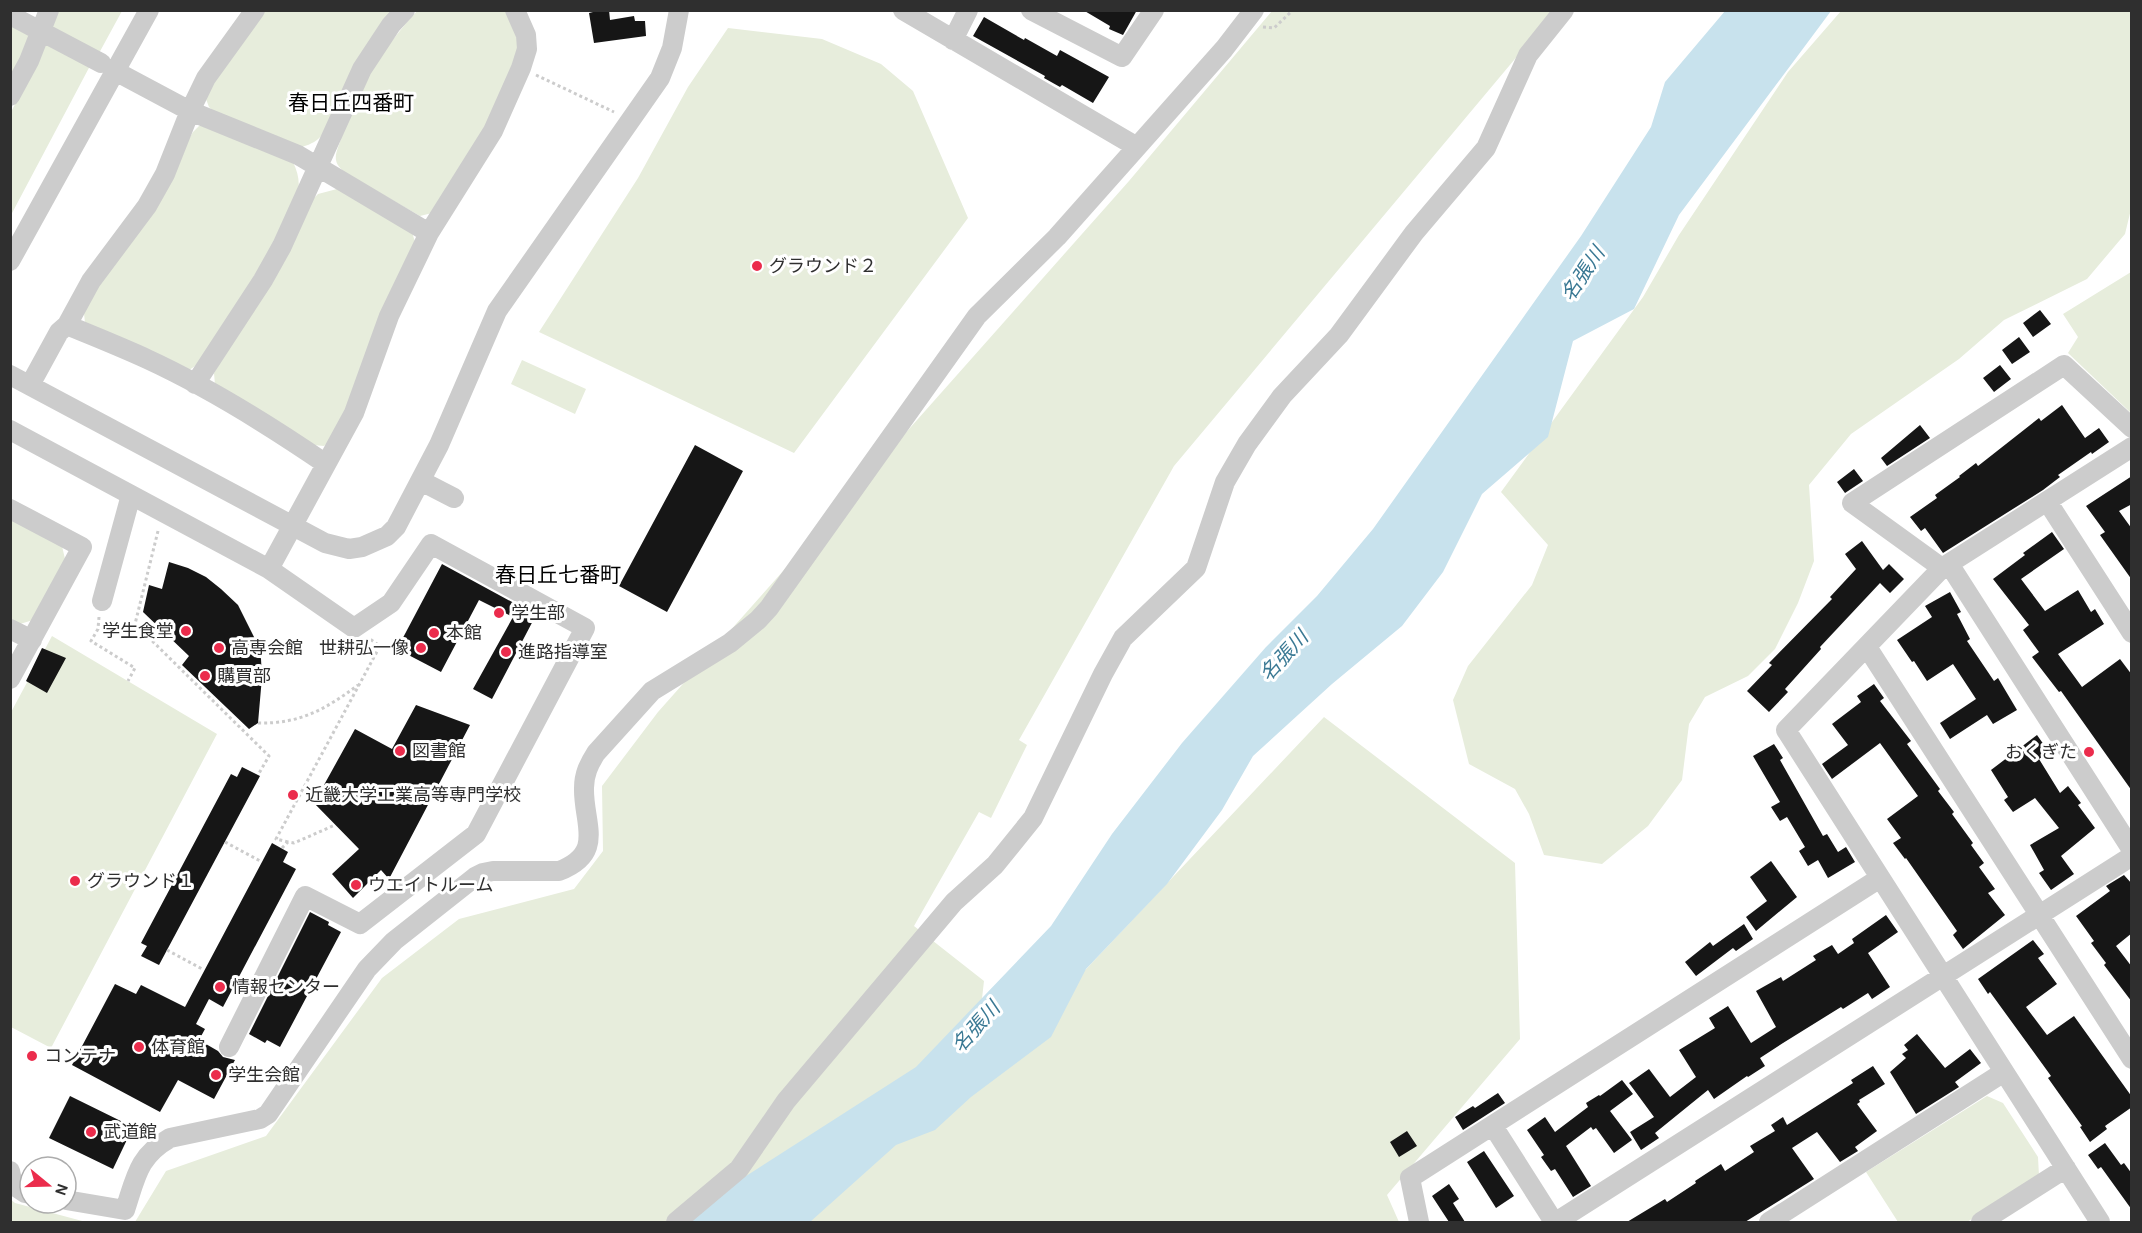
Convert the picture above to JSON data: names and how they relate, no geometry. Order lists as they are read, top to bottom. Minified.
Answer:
{"districts":["春日丘四番町","春日丘七番町"],"water":["名張川"],"places":["グラウンド２","学生部","学生食堂","本館","高専会館","世耕弘一像","進路指導室","購買部","図書館","おくぎた","近畿大学工業高等専門学校","グラウンド１","ウエイトルーム","情報センター","体育館","コンテナ","学生会館","武道館"],"north":"right"}
